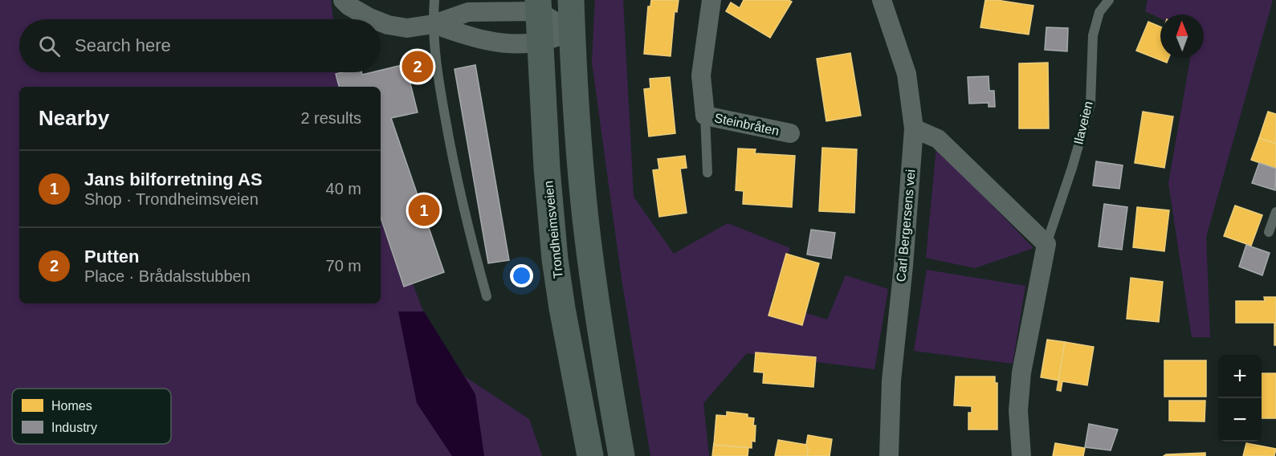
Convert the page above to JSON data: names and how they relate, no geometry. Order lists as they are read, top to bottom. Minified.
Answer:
{"streets":{"highway":["Trondheimsveien"],"street":["Ilaveien","Steinbråten","Carl Bergersens vei"]},"legend":["Homes","Industry"],"north":"top","page":{"search":"Search here","pins":["2","1"],"heading":["Nearby","2 results"],"list":[{"mark":"1","name":"Jans bilforretning AS","note":"Shop · Trondheimsveien","value":"40 m"},{"mark":"2","name":"Putten","note":"Place · Brådalsstubben","value":"70 m"}],"map_buttons":["+","−"]}}
